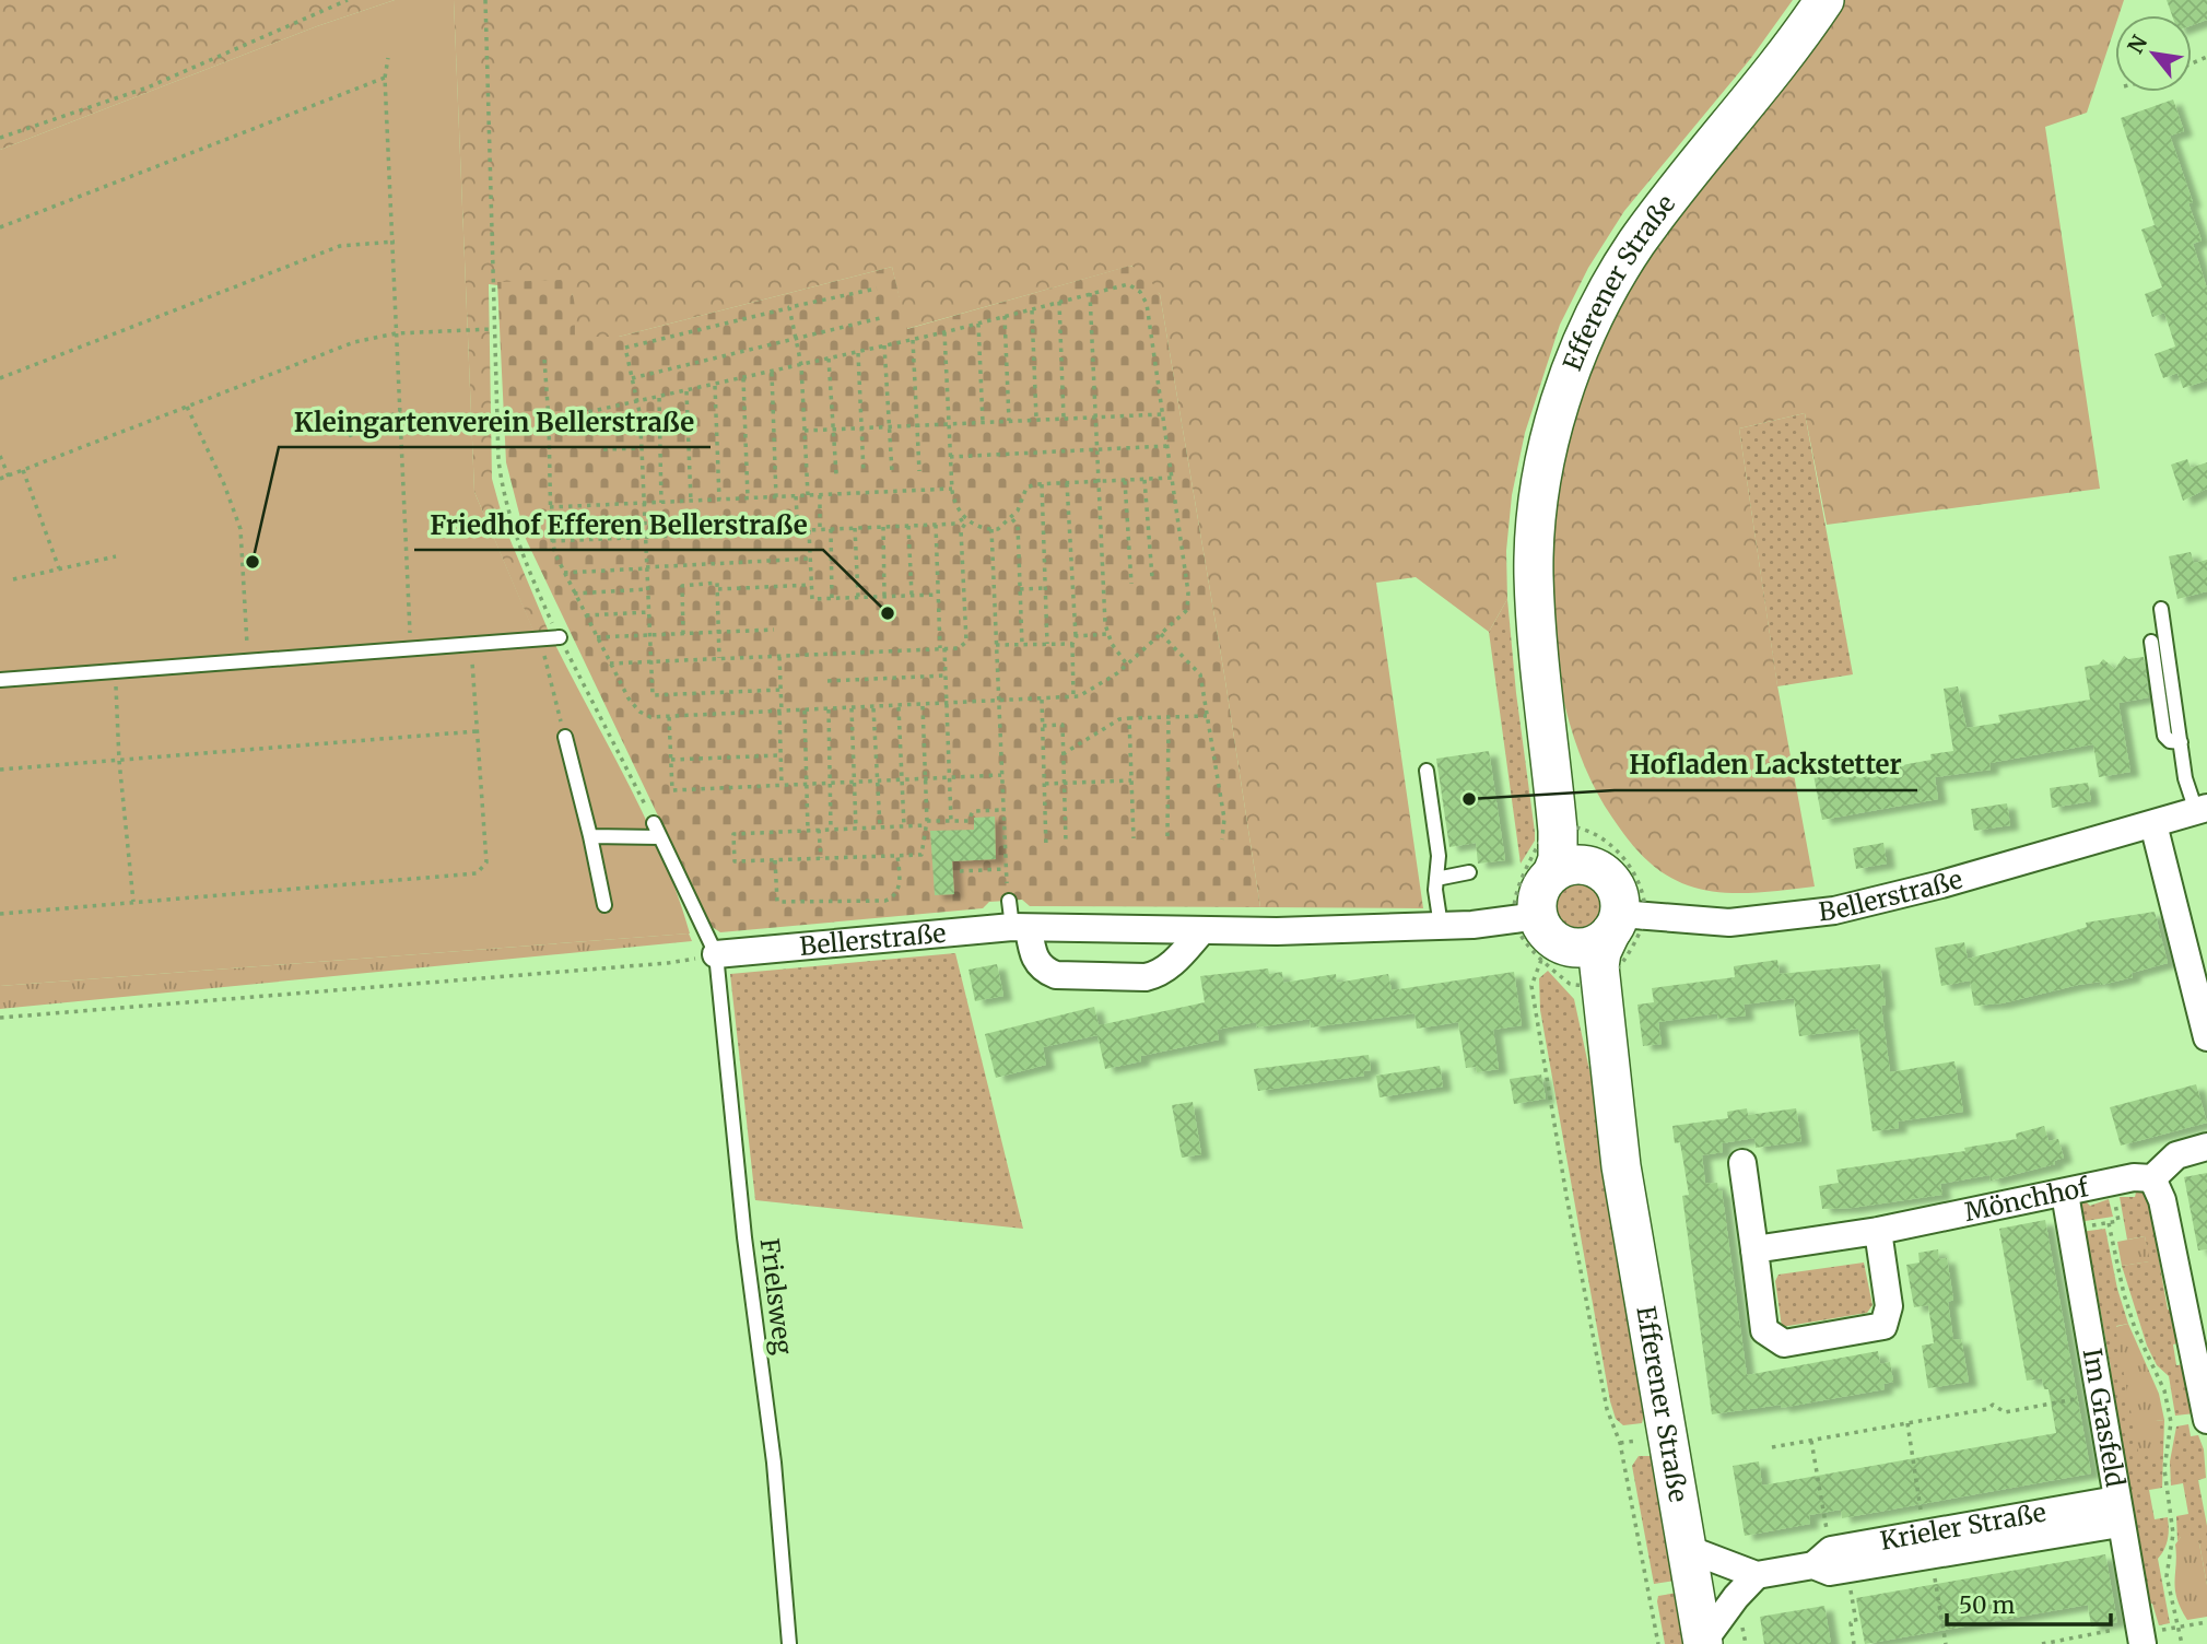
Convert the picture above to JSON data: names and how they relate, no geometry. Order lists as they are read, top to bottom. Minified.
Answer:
{"streets":{"street":["Efferener Straße","Bellerstraße","Mönchhof","Im Grasfeld","Krieler Straße"],"lane":["Frielsweg"]},"crossings":[["Efferener Straße","Bellerstraße"],["Bellerstraße","Frielsweg"],["Mönchhof","Im Grasfeld"],["Im Grasfeld","Krieler Straße"]],"places":["Kleingartenverein Bellerstraße","Friedhof Efferen Bellerstraße","Hofladen Lackstetter"],"scale_bar":"50 m","north":"top left"}
